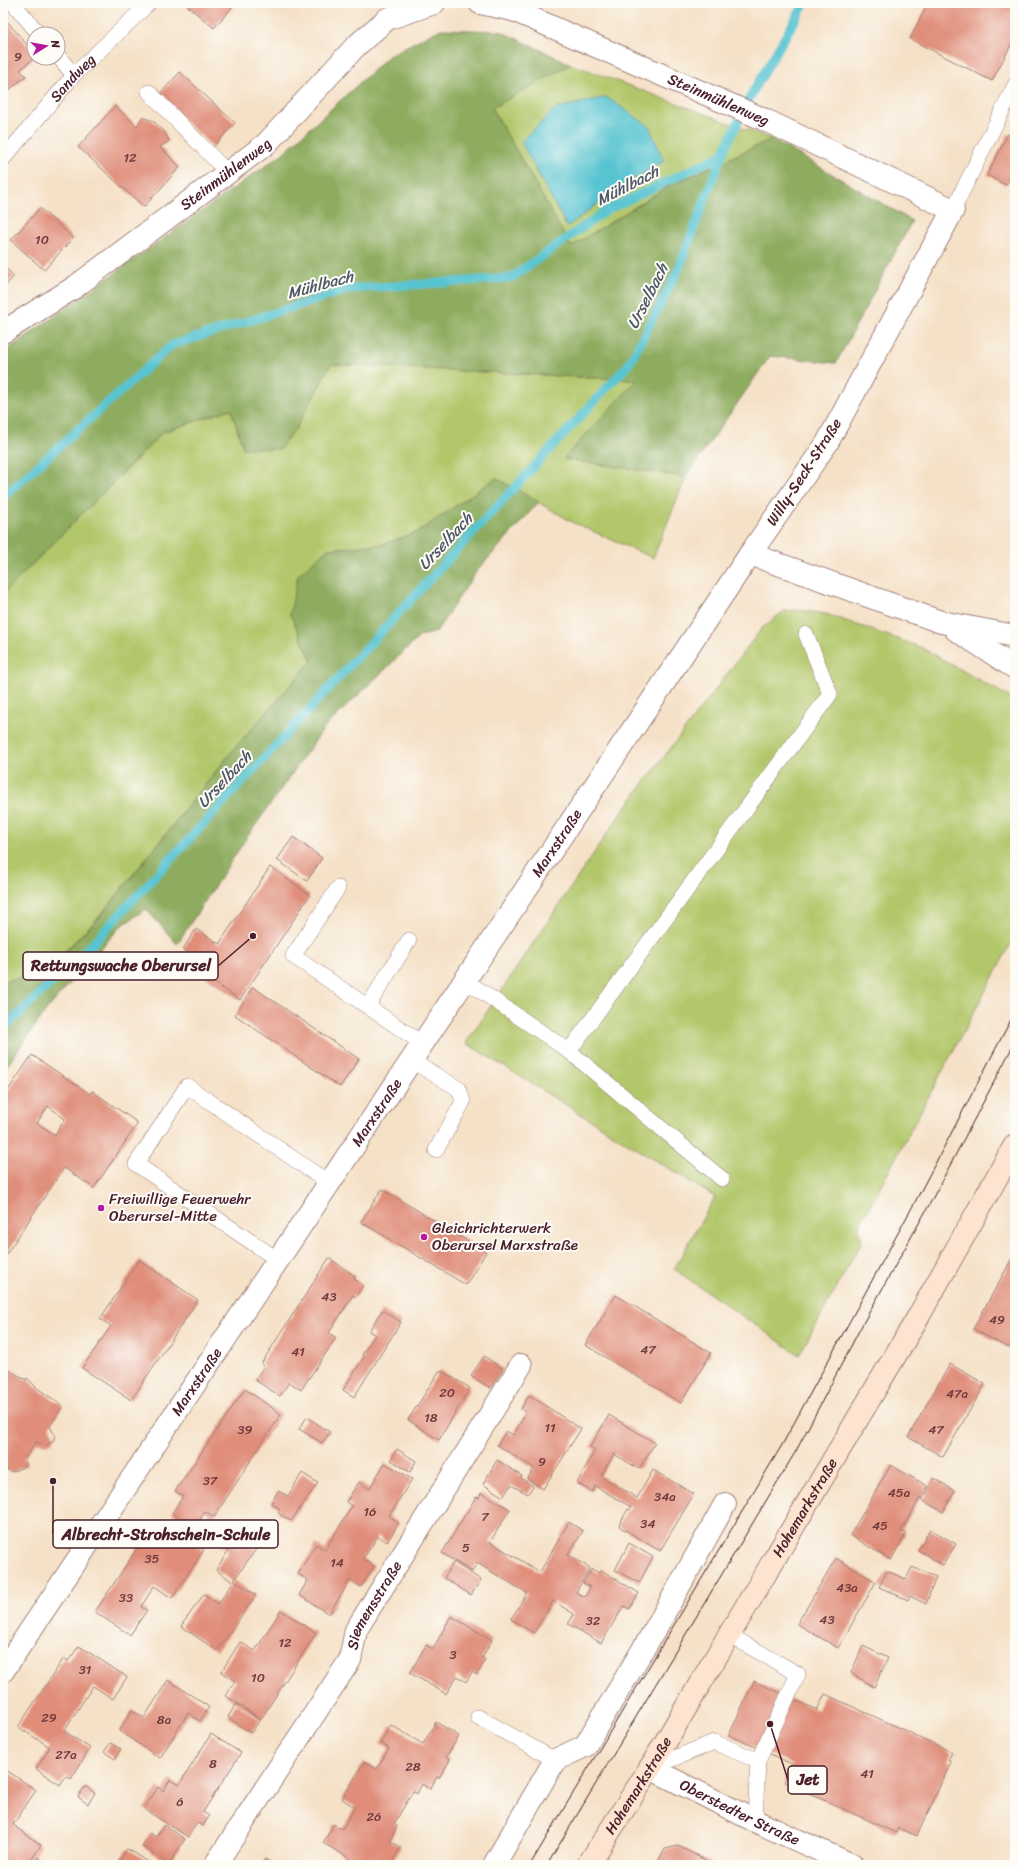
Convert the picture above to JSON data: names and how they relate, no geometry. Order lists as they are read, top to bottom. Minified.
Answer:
{"streets":{"street":["Steinmühlenweg","Willy-Seck-Straße","Marxstraße","Hohemarkstraße","Siemensstraße","Oberstedter Straße"],"lane":["Sandweg"]},"crossings":[["Steinmühlenweg","Willy-Seck-Straße"],["Willy-Seck-Straße","Marxstraße"],["Hohemarkstraße","Oberstedter Straße"]],"water":["Mühlbach","Urselbach"],"places":["Rettungswache Oberursel","Freiwillige Feuerwehr Oberursel-Mitte","Gleichrichterwerk Oberursel Marxstraße","Albrecht-Strohschein-Schule","Jet"],"house_numbers":["9","12","10","43","49","47","41","20","47a","18","11","39","47","9","37","45a","34a","16","7","34","45","5","35","14","43a","33","43","32","12","3","31","10","29","8a","27a","8","28","41","6","26"],"north":"right"}
